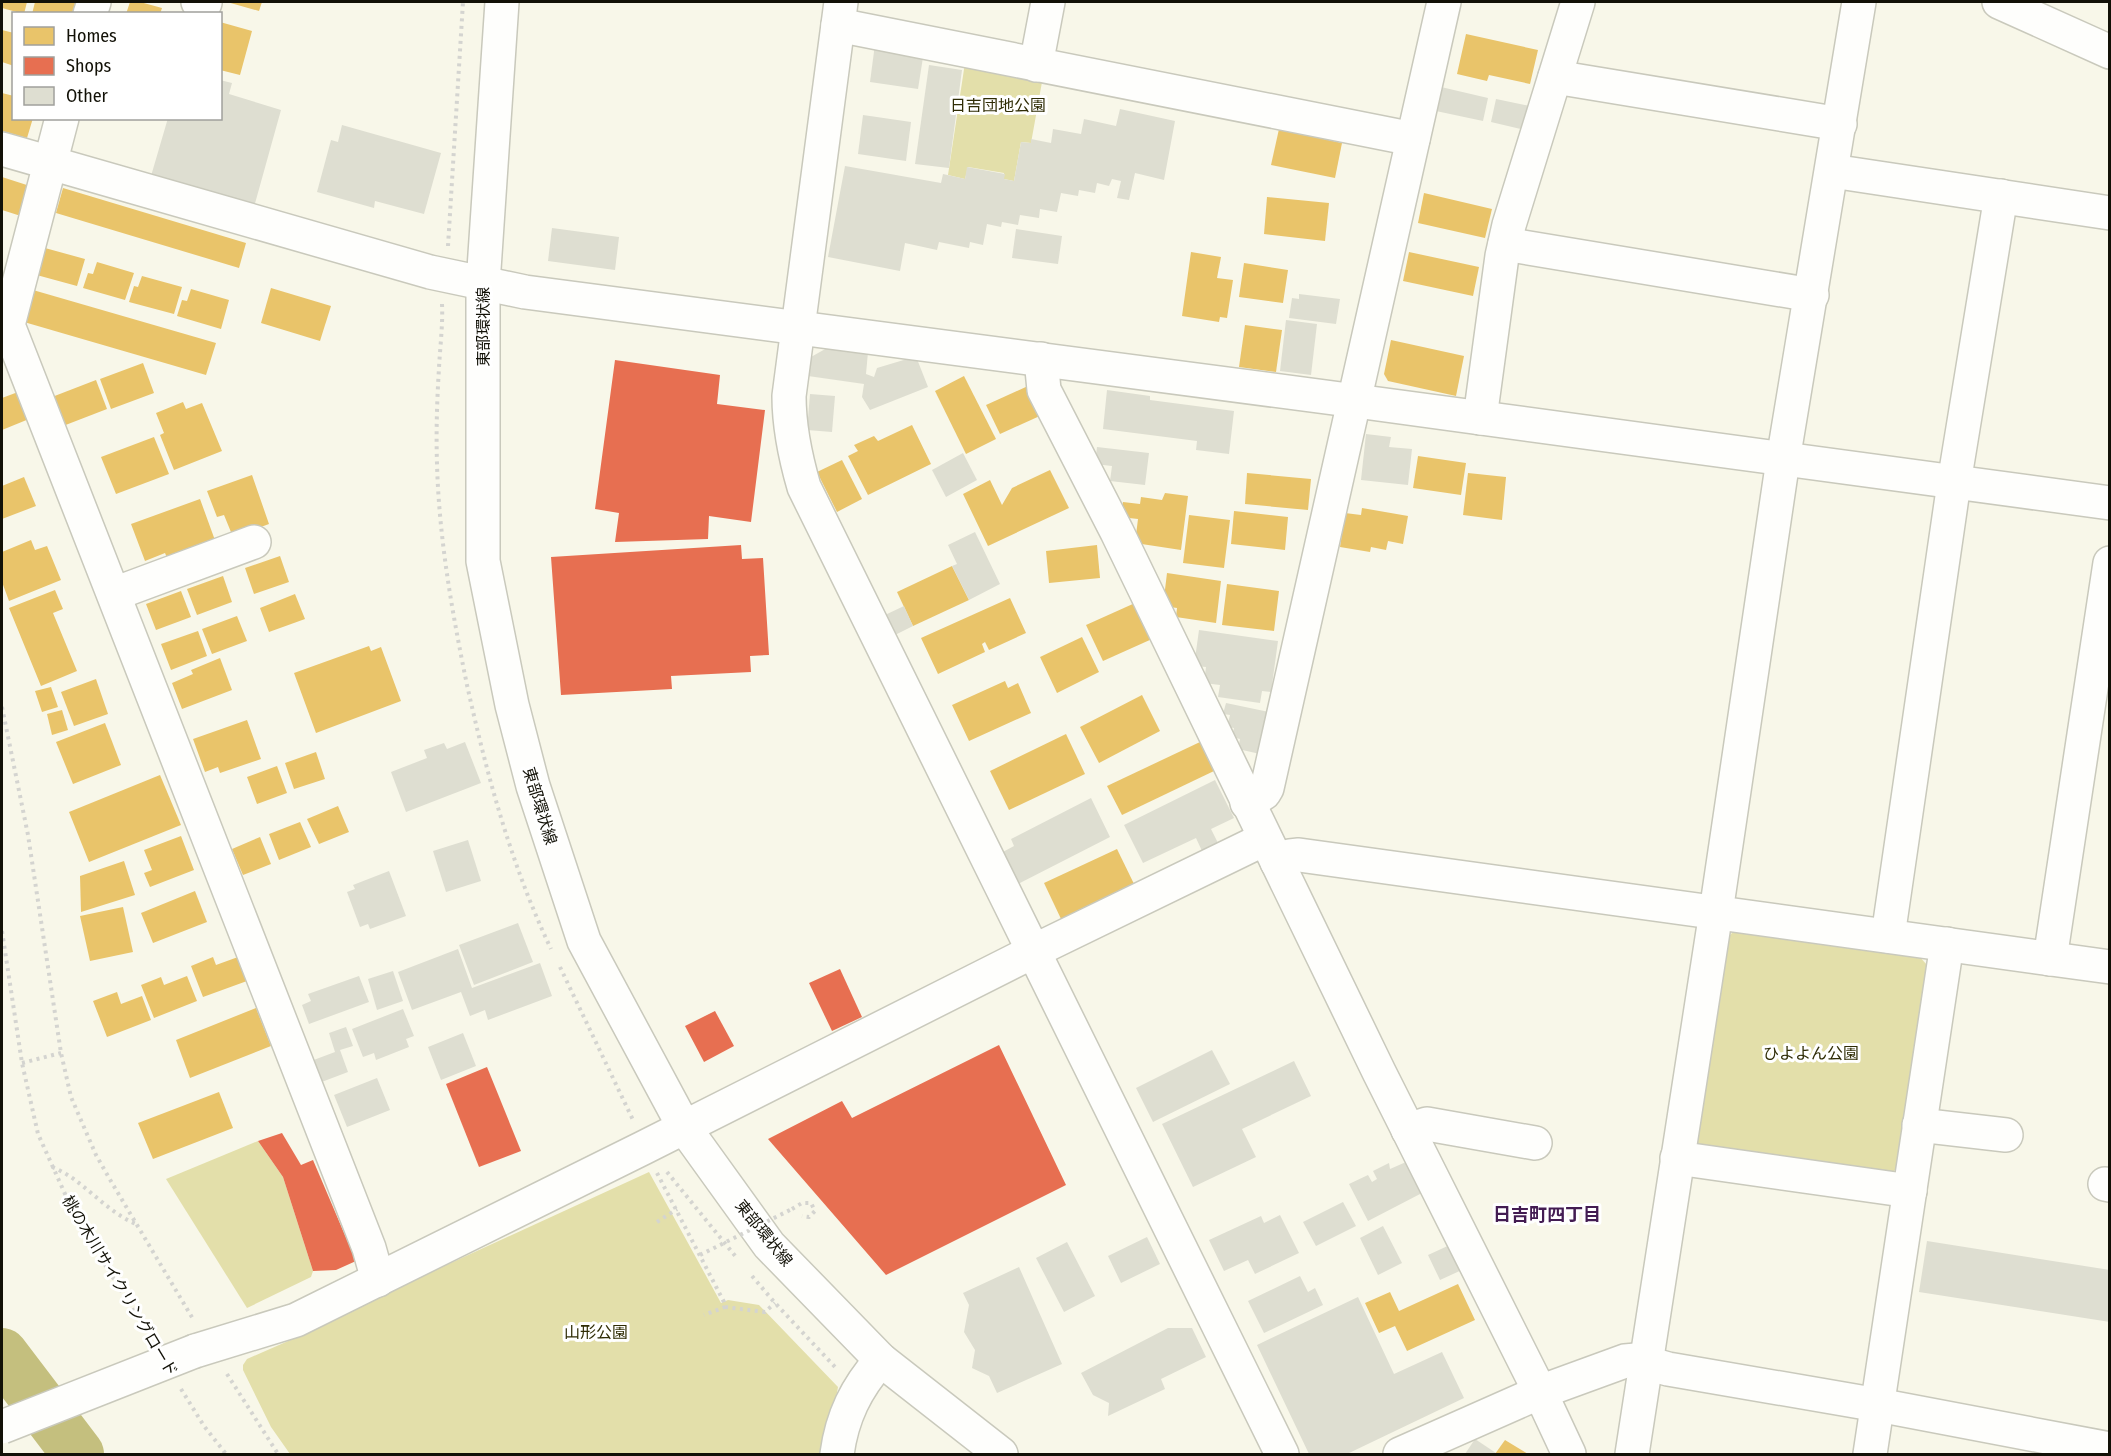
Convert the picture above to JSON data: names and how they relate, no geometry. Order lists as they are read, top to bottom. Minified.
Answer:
{"streets":{"street":["東部環状線"],"path":["桃の木川サイクリングロード"]},"districts":["日吉町四丁目"],"parks":["日吉団地公園","ひよよん公園","山形公園"],"legend":["Homes","Shops","Other"]}
